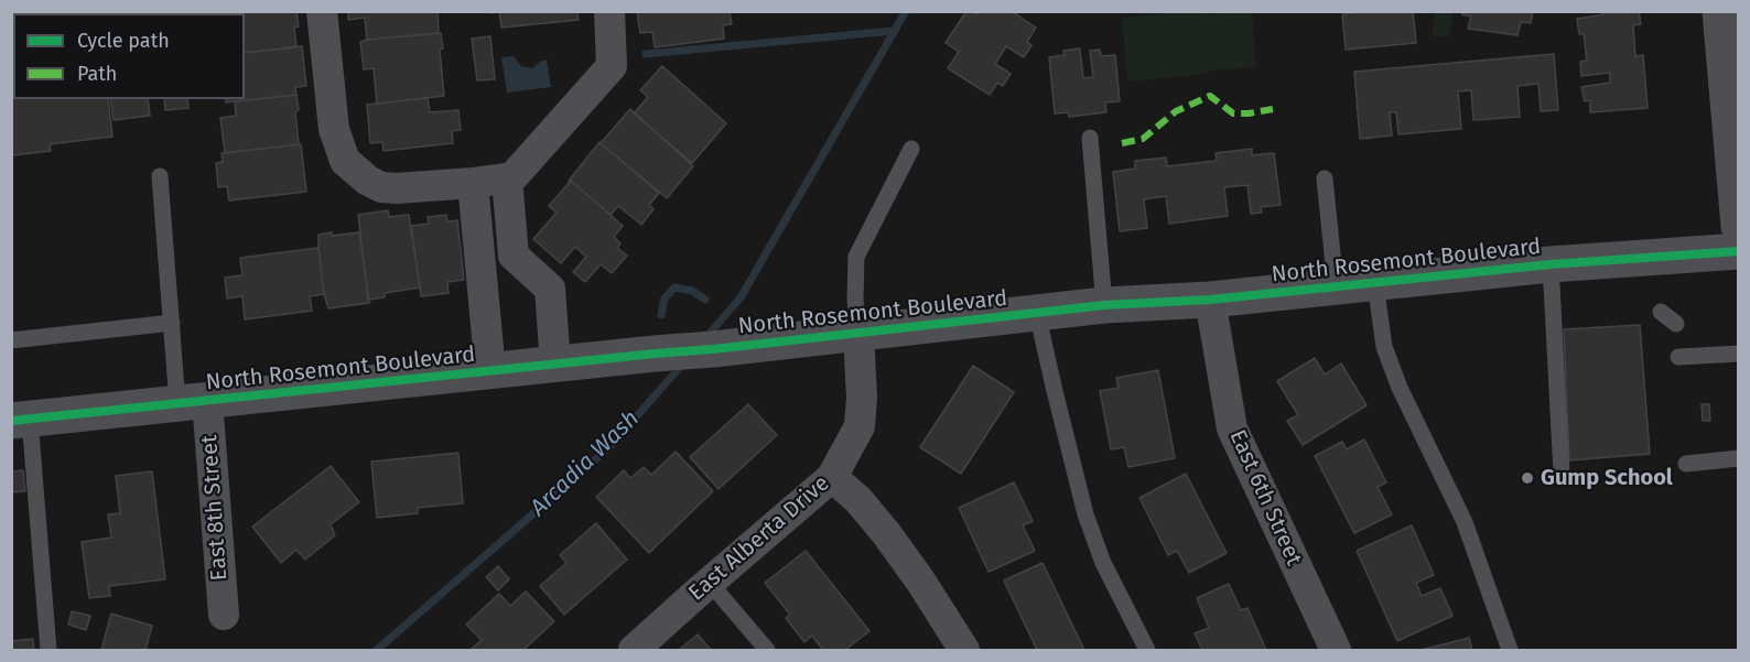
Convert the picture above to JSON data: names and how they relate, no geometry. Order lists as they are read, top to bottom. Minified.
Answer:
{"streets":{"street":["North Rosemont Boulevard","East 6th Street","East 8th Street","East Alberta Drive"]},"crossings":[["North Rosemont Boulevard","East 6th Street"],["North Rosemont Boulevard","East 8th Street"],["North Rosemont Boulevard","East Alberta Drive"]],"water":["Arcadia Wash"],"places":["Gump School"],"legend":["Cycle path","Path"]}
